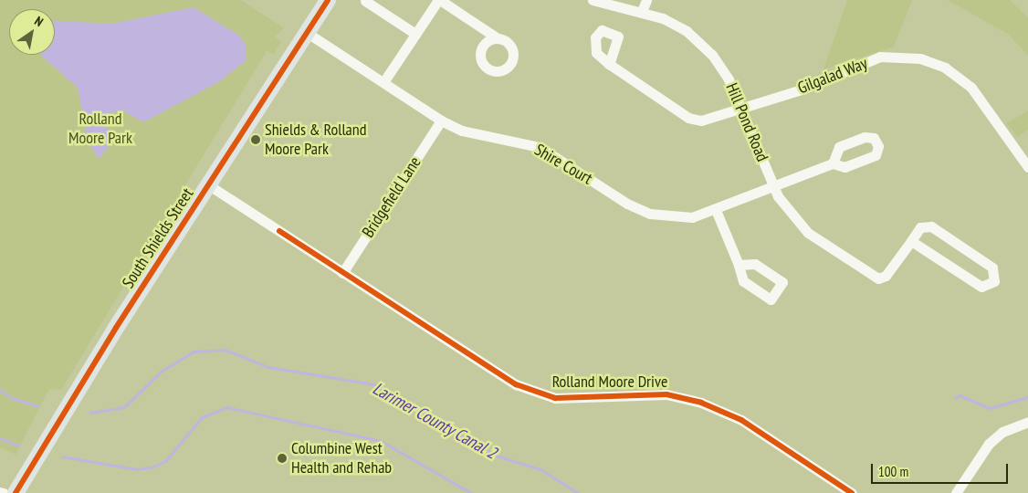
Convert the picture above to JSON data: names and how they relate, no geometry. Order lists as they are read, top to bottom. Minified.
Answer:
{"streets":{"main road":["South Shields Street"],"street":["Gilgalad Way","Hill Pond Road","Shire Court","Bridgefield Lane","Rolland Moore Drive"]},"crossings":[["Gilgalad Way","Hill Pond Road"],["Hill Pond Road","Shire Court"],["Shire Court","Bridgefield Lane"],["Shire Court","South Shields Street"],["Bridgefield Lane","Rolland Moore Drive"],["South Shields Street","Rolland Moore Drive"]],"water":["Larimer County Canal 2"],"parks":["Rolland Moore Park"],"places":["Shields & Rolland Moore Park","Columbine West Health and Rehab"],"scale_bar":"100 m","north":"top right"}
